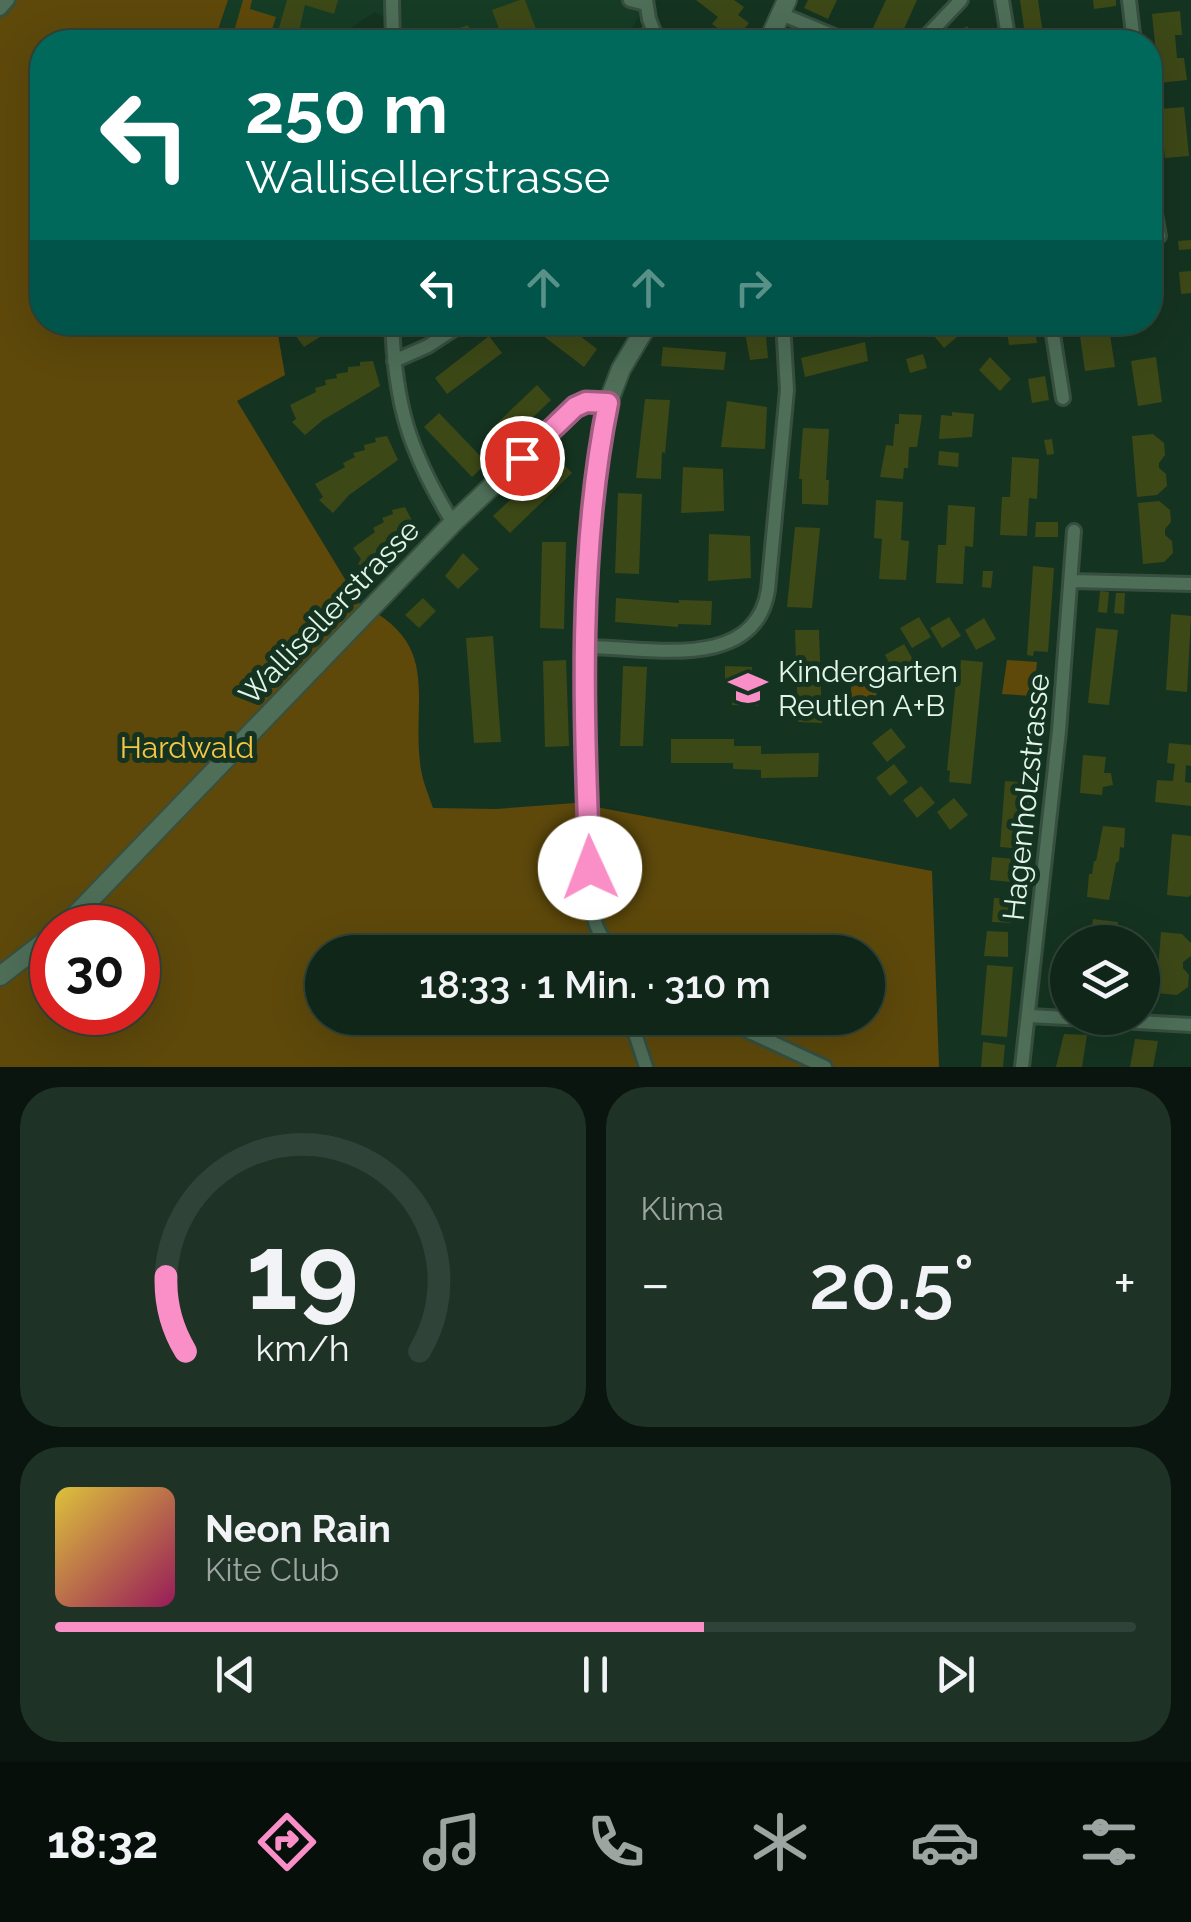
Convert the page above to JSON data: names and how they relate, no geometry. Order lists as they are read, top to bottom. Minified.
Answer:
{"streets":{"street":["Wallisellerstrasse","Hagenholzstrasse"]},"parks":["Hardwald"],"places":{"school or university":["Kindergarten Reutlen A+B"]},"page":{"turn":["250 m","Wallisellerstrasse"],"limit":"30","trip":"18:33 · 1 Min. · 310 m","tile":"Klima","heat":["−","20.5°","+"],"song":["Neon Rain","Kite Club"],"tabs":"18:32","gauge":["19","km/h"]}}
